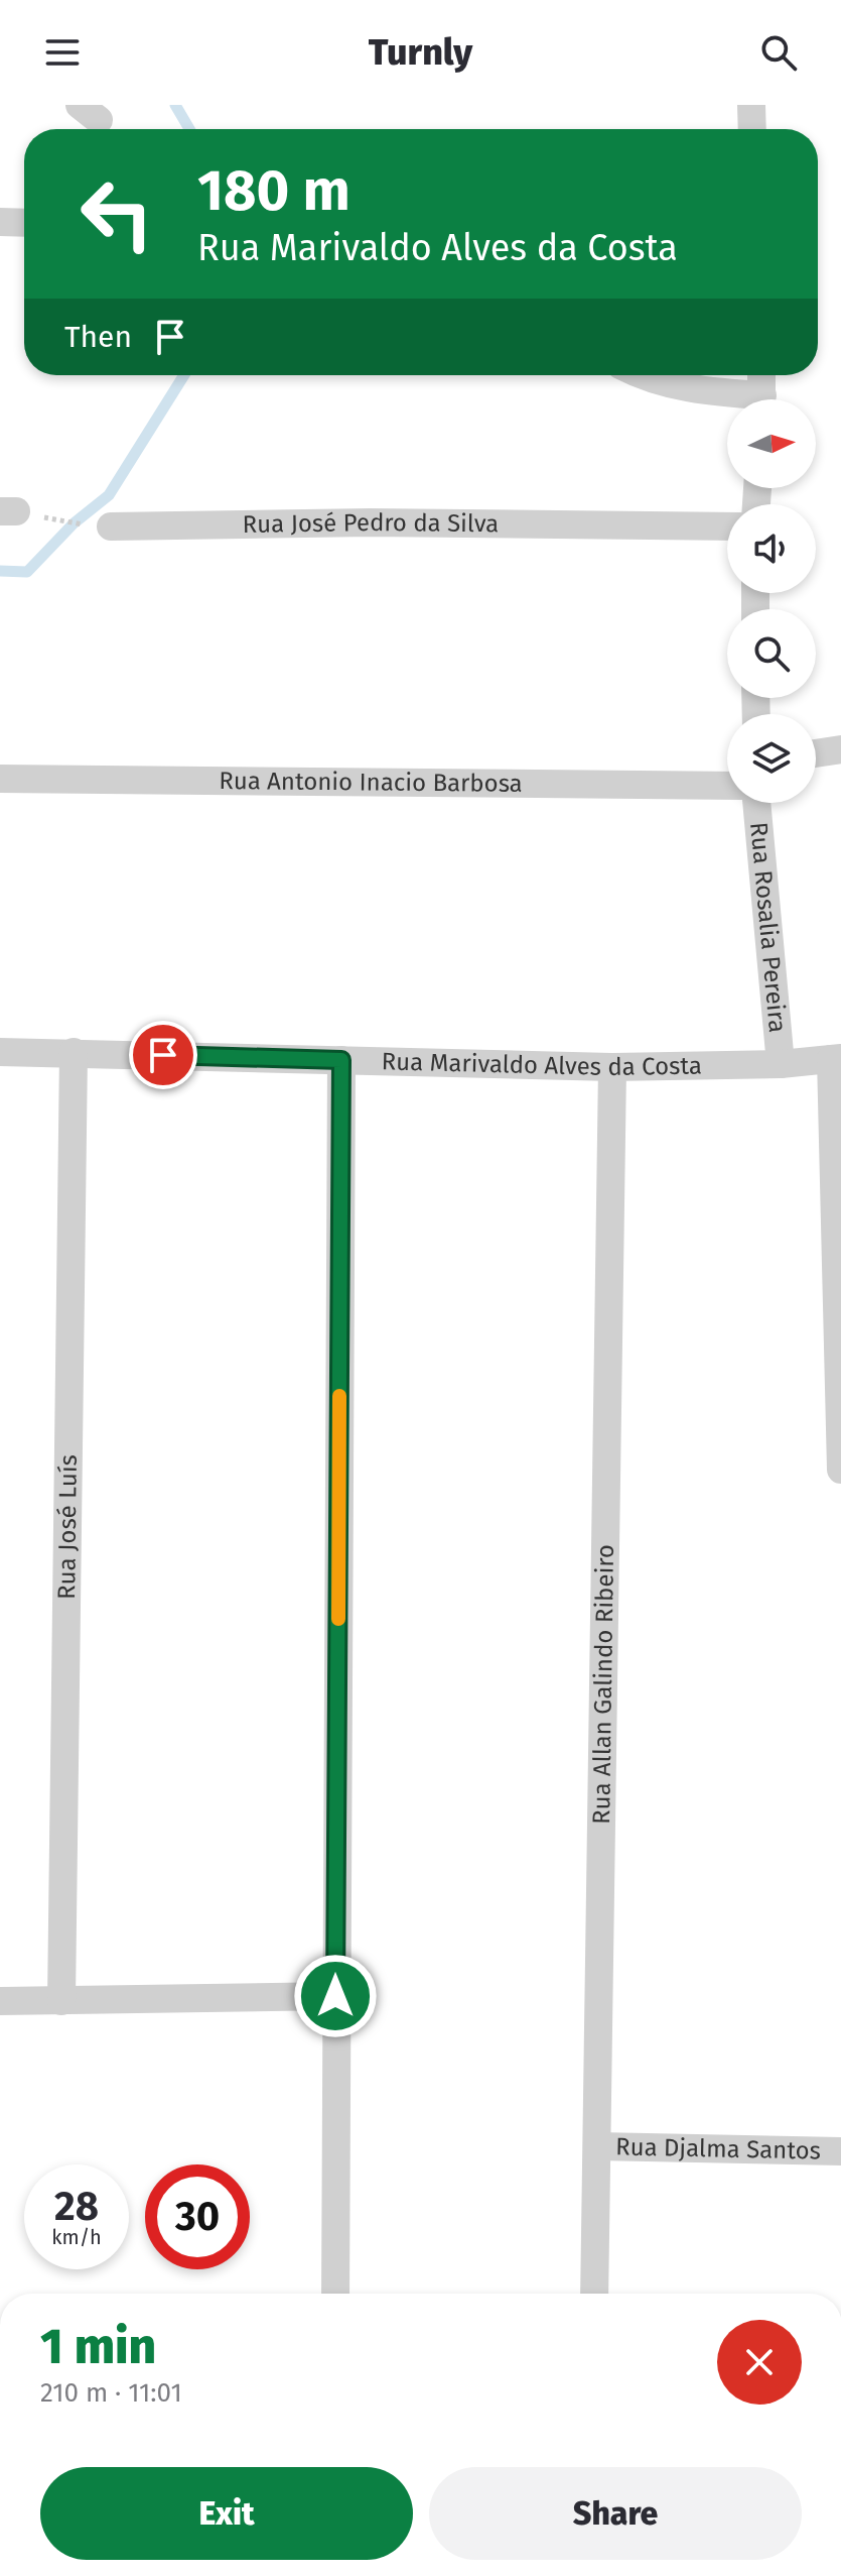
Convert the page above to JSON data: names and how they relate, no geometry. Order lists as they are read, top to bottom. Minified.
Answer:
{"streets":{"street":["Rua José Pedro da Silva","Rua Antonio Inacio Barbosa","Rua Rosalia Pereira","Rua Marivaldo Alves da Costa","Rua José Luís","Rua Allan Galindo Ribeiro","Rua Djalma Santos"]},"crossings":[["Rua Rosalia Pereira","Rua Marivaldo Alves da Costa"],["Rua Marivaldo Alves da Costa","Rua José Luís"],["Rua Marivaldo Alves da Costa","Rua Allan Galindo Ribeiro"],["Rua Allan Galindo Ribeiro","Rua Djalma Santos"]],"north":"right","page":{"header":"Turnly","turn":["180 m","Rua Marivaldo Alves da Costa"],"then":"Then","speed":"28 km/h","limit":"30","heading":["1 min","210 m · 11:01"],"buttons":["Exit","Share"]}}
